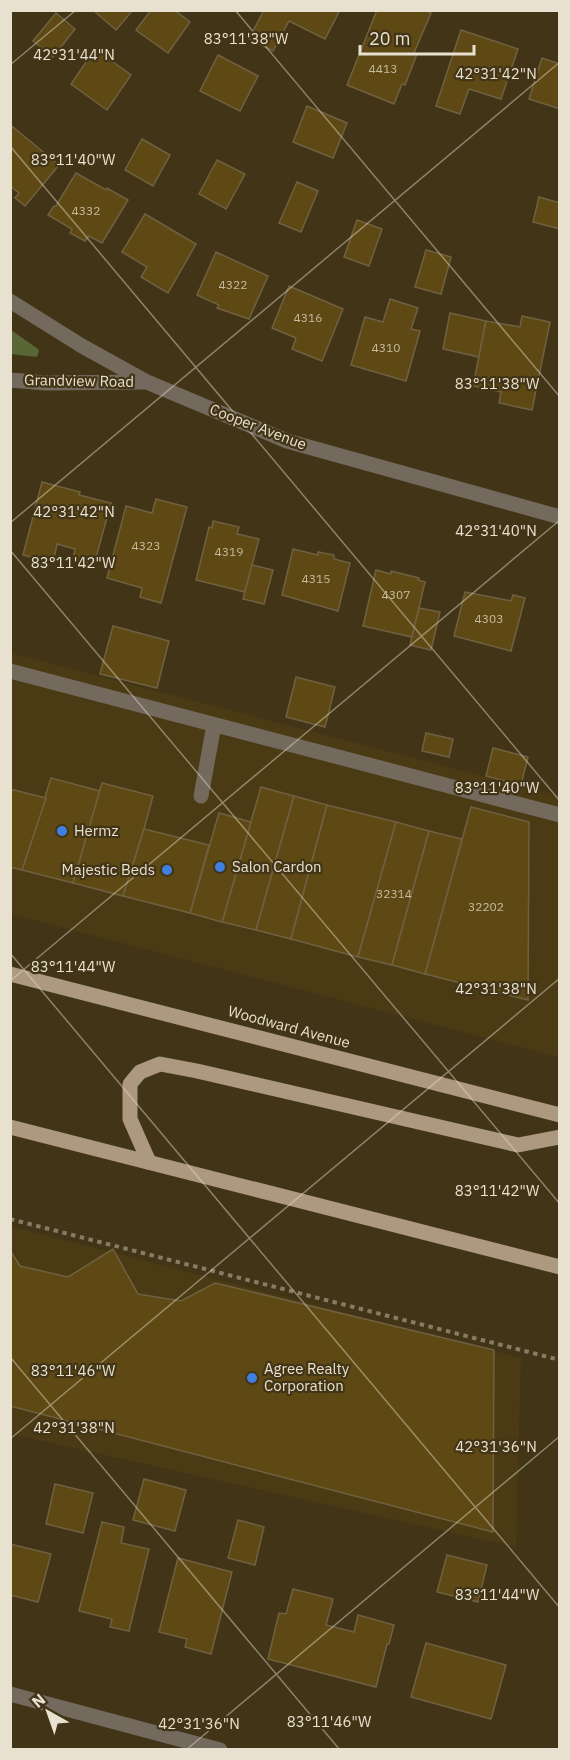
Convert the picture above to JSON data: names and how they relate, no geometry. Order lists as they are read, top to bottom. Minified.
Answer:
{"streets":{"main road":["Woodward Avenue"],"street":["Grandview Road","Cooper Avenue"]},"crossings":[["Grandview Road","Cooper Avenue"]],"places":["Hermz","Salon Cardon","Majestic Beds","Agree Realty Corporation"],"house_numbers":["4413","4332","4322","4316","4310","4323","4319","4315","4307","4303","32314","32202"],"scale_bar":"20 m","north":"top left","coordinates":["83°11'38\"W","42°31'44\"N","42°31'42\"N","83°11'40\"W","42°31'40\"N","83°11'42\"W","83°11'44\"W","42°31'38\"N","83°11'46\"W","42°31'36\"N"]}
